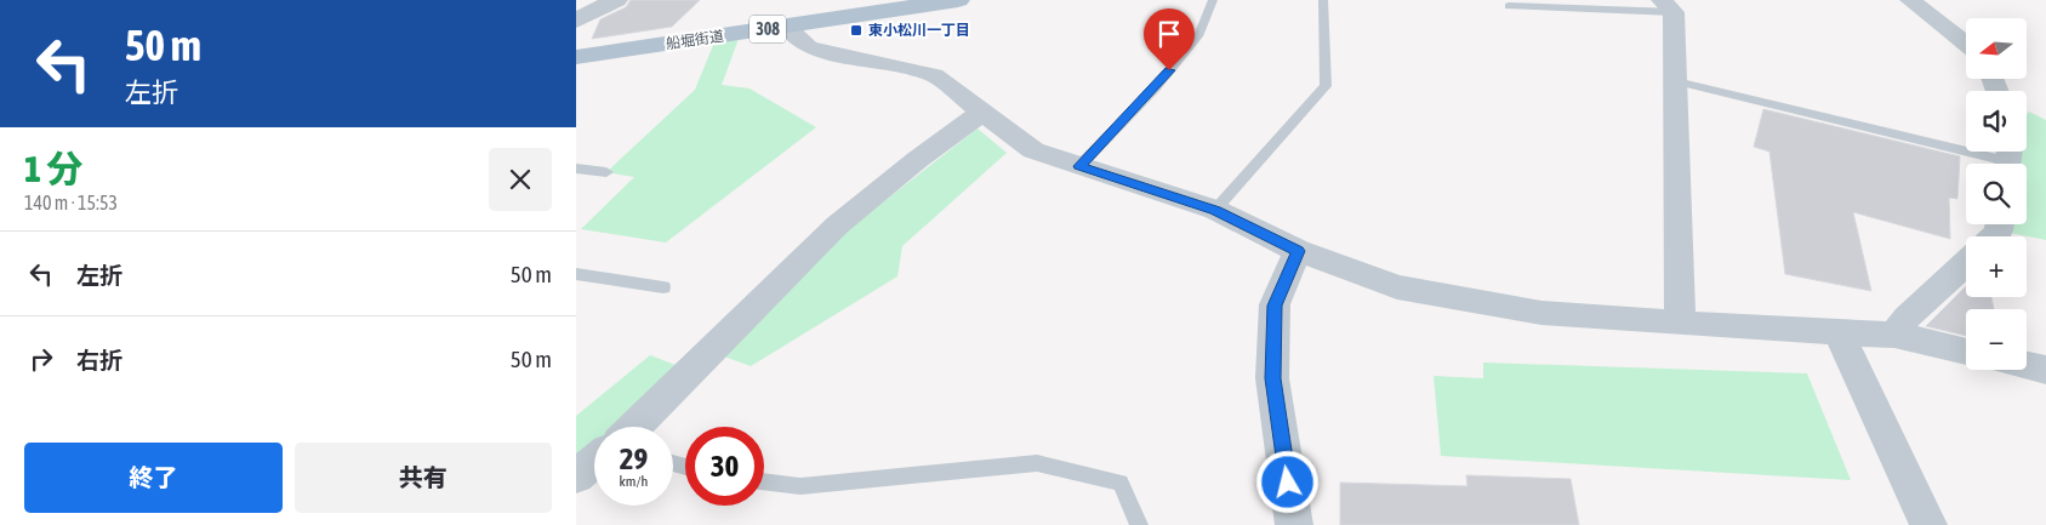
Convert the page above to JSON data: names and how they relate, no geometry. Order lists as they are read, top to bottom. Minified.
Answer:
{"streets":{"main road":["308","船堀街道"]},"places":{"transit":["東小松川一丁目"]},"north":"left","page":{"turn":["50 m","左折"],"map_buttons":["+","−"],"heading":["1 分","140 m · 15:53"],"list":[{"name":"左折","value":"50 m"},{"name":"右折","value":"50 m"}],"speed":"29 km/h","limit":"30","buttons":["終了","共有"]}}
